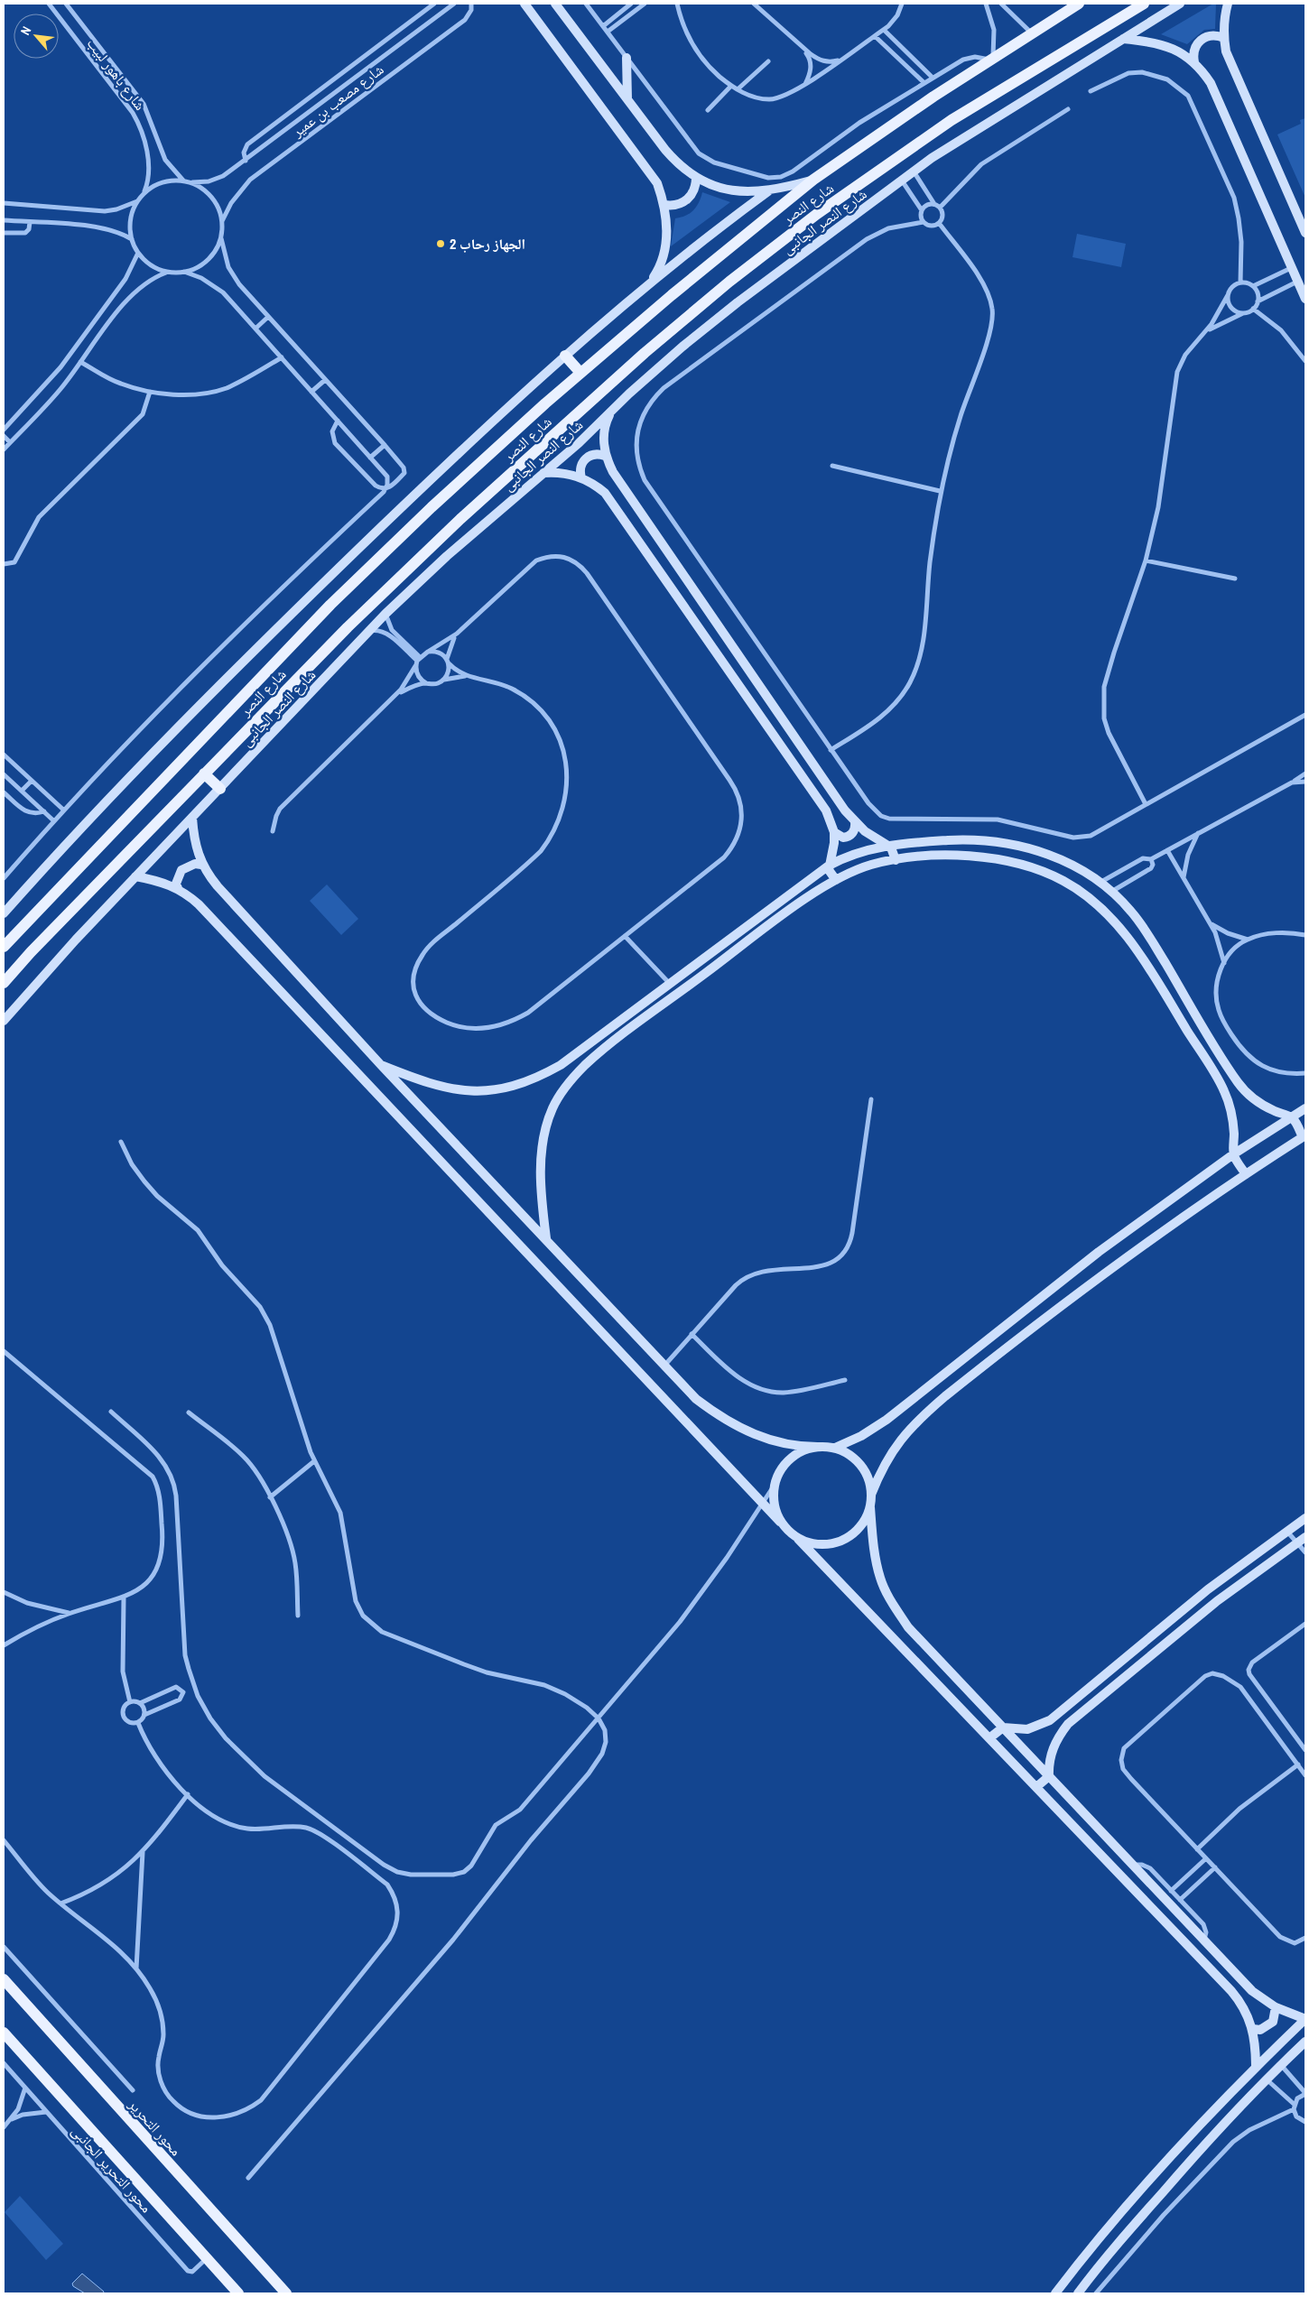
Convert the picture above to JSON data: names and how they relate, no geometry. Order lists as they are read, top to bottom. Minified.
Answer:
{"streets":{"main road":["شارع النصر","محور التحرير"],"street":["شارع باهور لبيب","شارع مصعب بن عمير","شارع النصر الجانبى","محور التحرير الجانبى"]},"crossings":[["شارع باهور لبيب","شارع مصعب بن عمير"]],"places":["الجهاز رحاب 2"],"north":"top left"}
